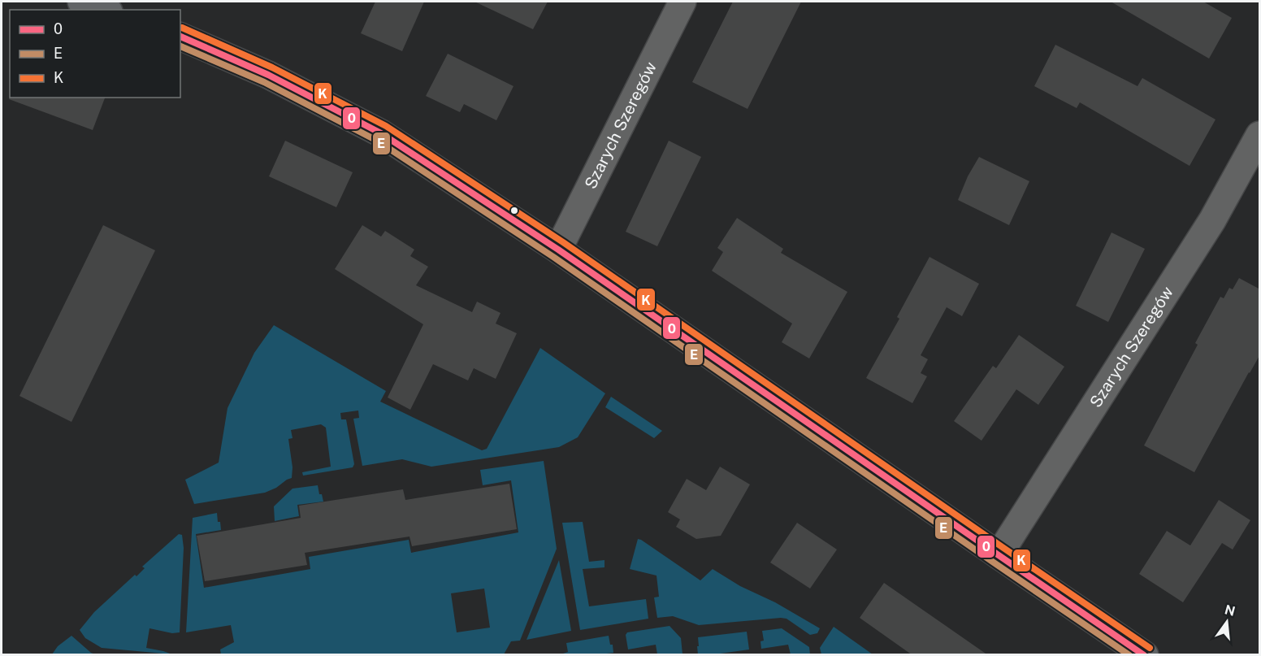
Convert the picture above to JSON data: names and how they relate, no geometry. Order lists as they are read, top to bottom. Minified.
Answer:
{"streets":{"street":["Szarych Szeregów"]},"lines":["transit line K","transit line 0","transit line E"],"legend":["0","E","K"],"north":"top"}
